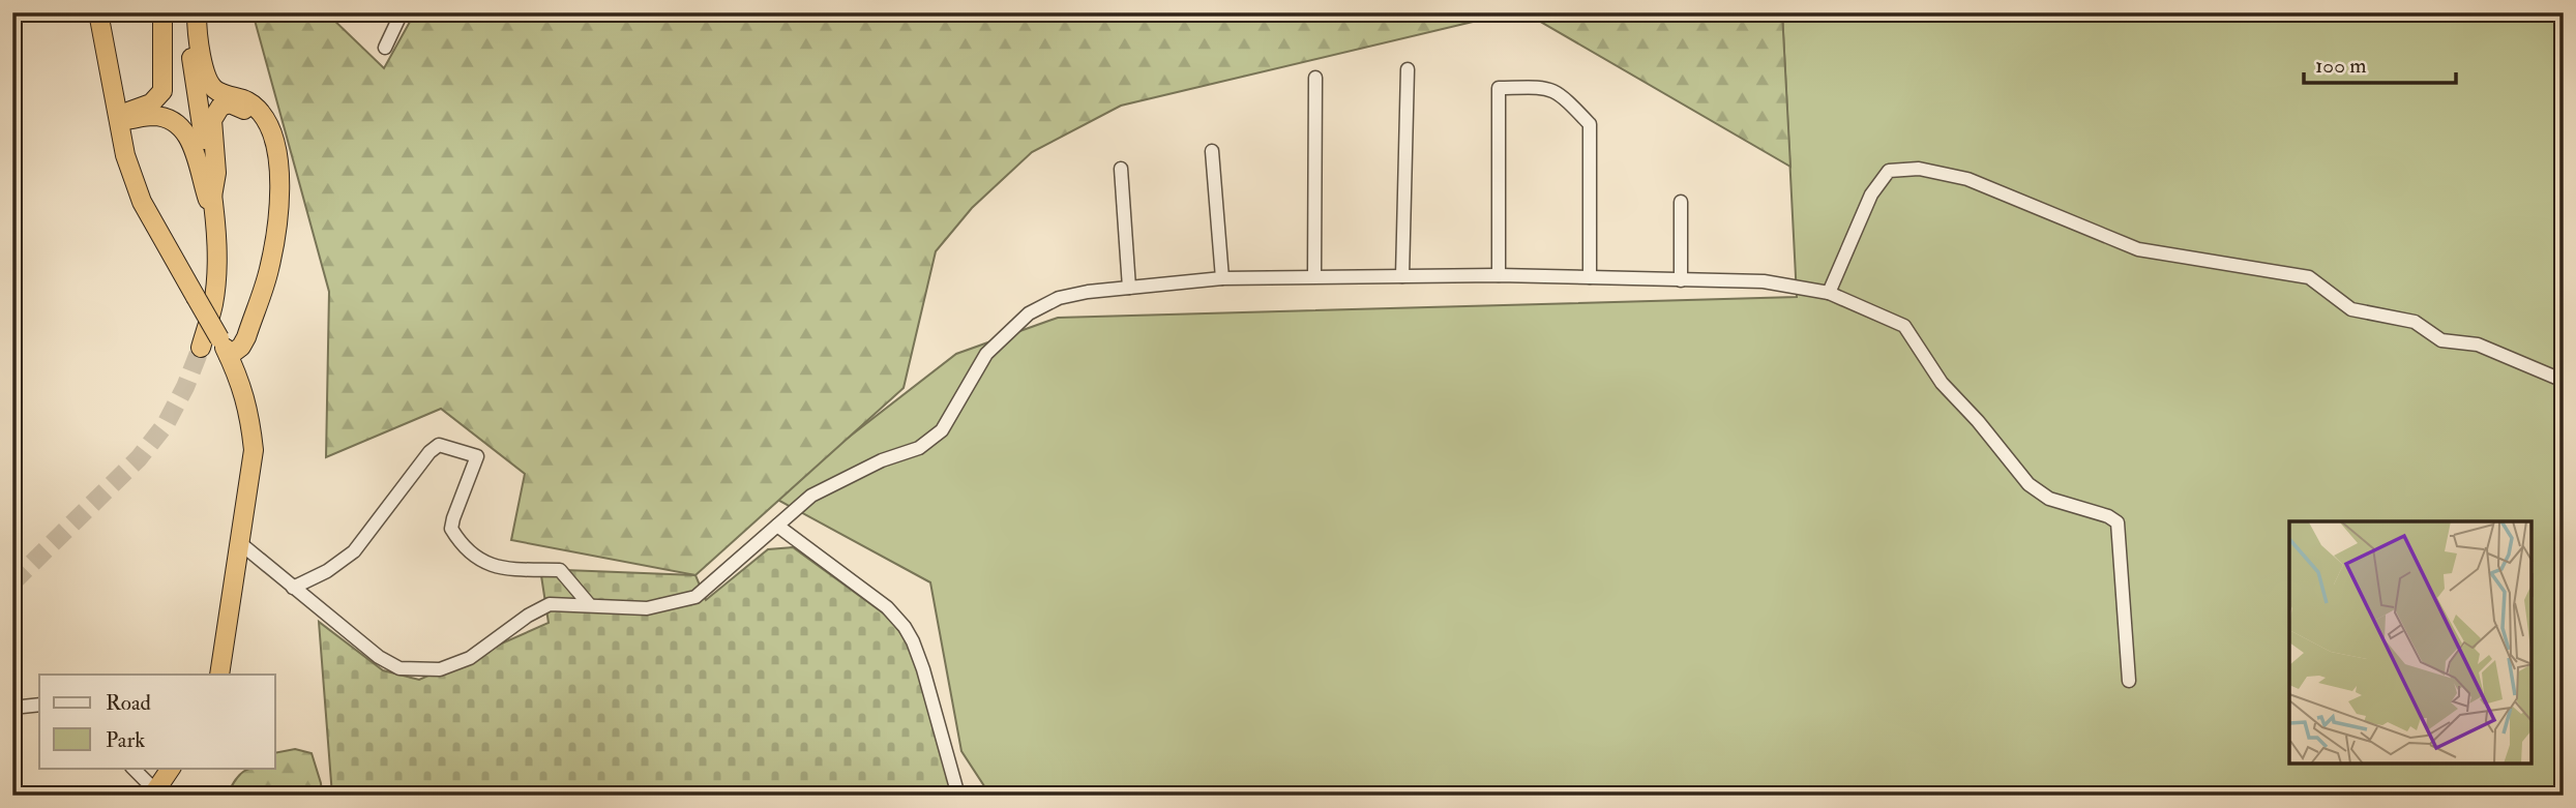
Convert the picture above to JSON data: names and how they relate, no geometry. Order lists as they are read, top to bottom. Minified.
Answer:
{"legend":["Road","Park"],"scale_bar":"100 m"}
